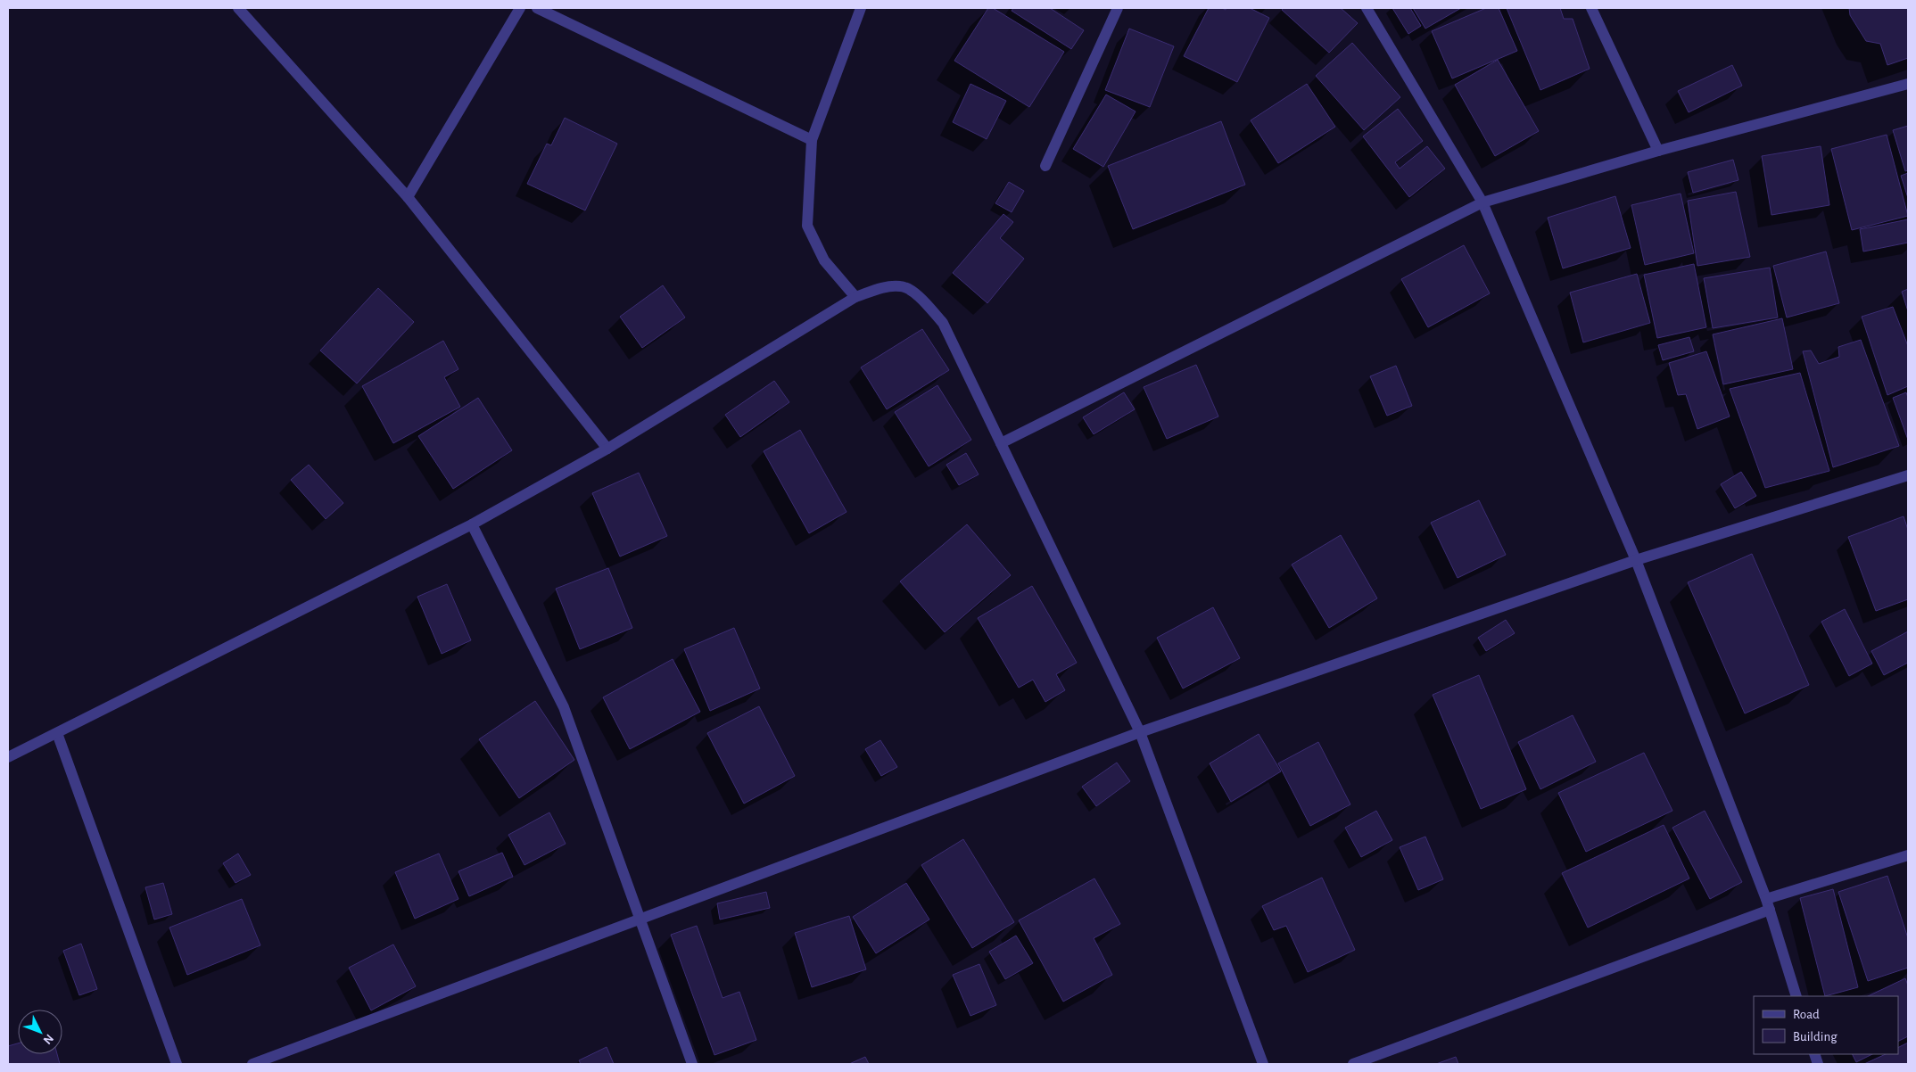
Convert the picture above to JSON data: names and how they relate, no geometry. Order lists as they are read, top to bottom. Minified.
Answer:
{"legend":["Road","Building"],"north":"bottom right"}
